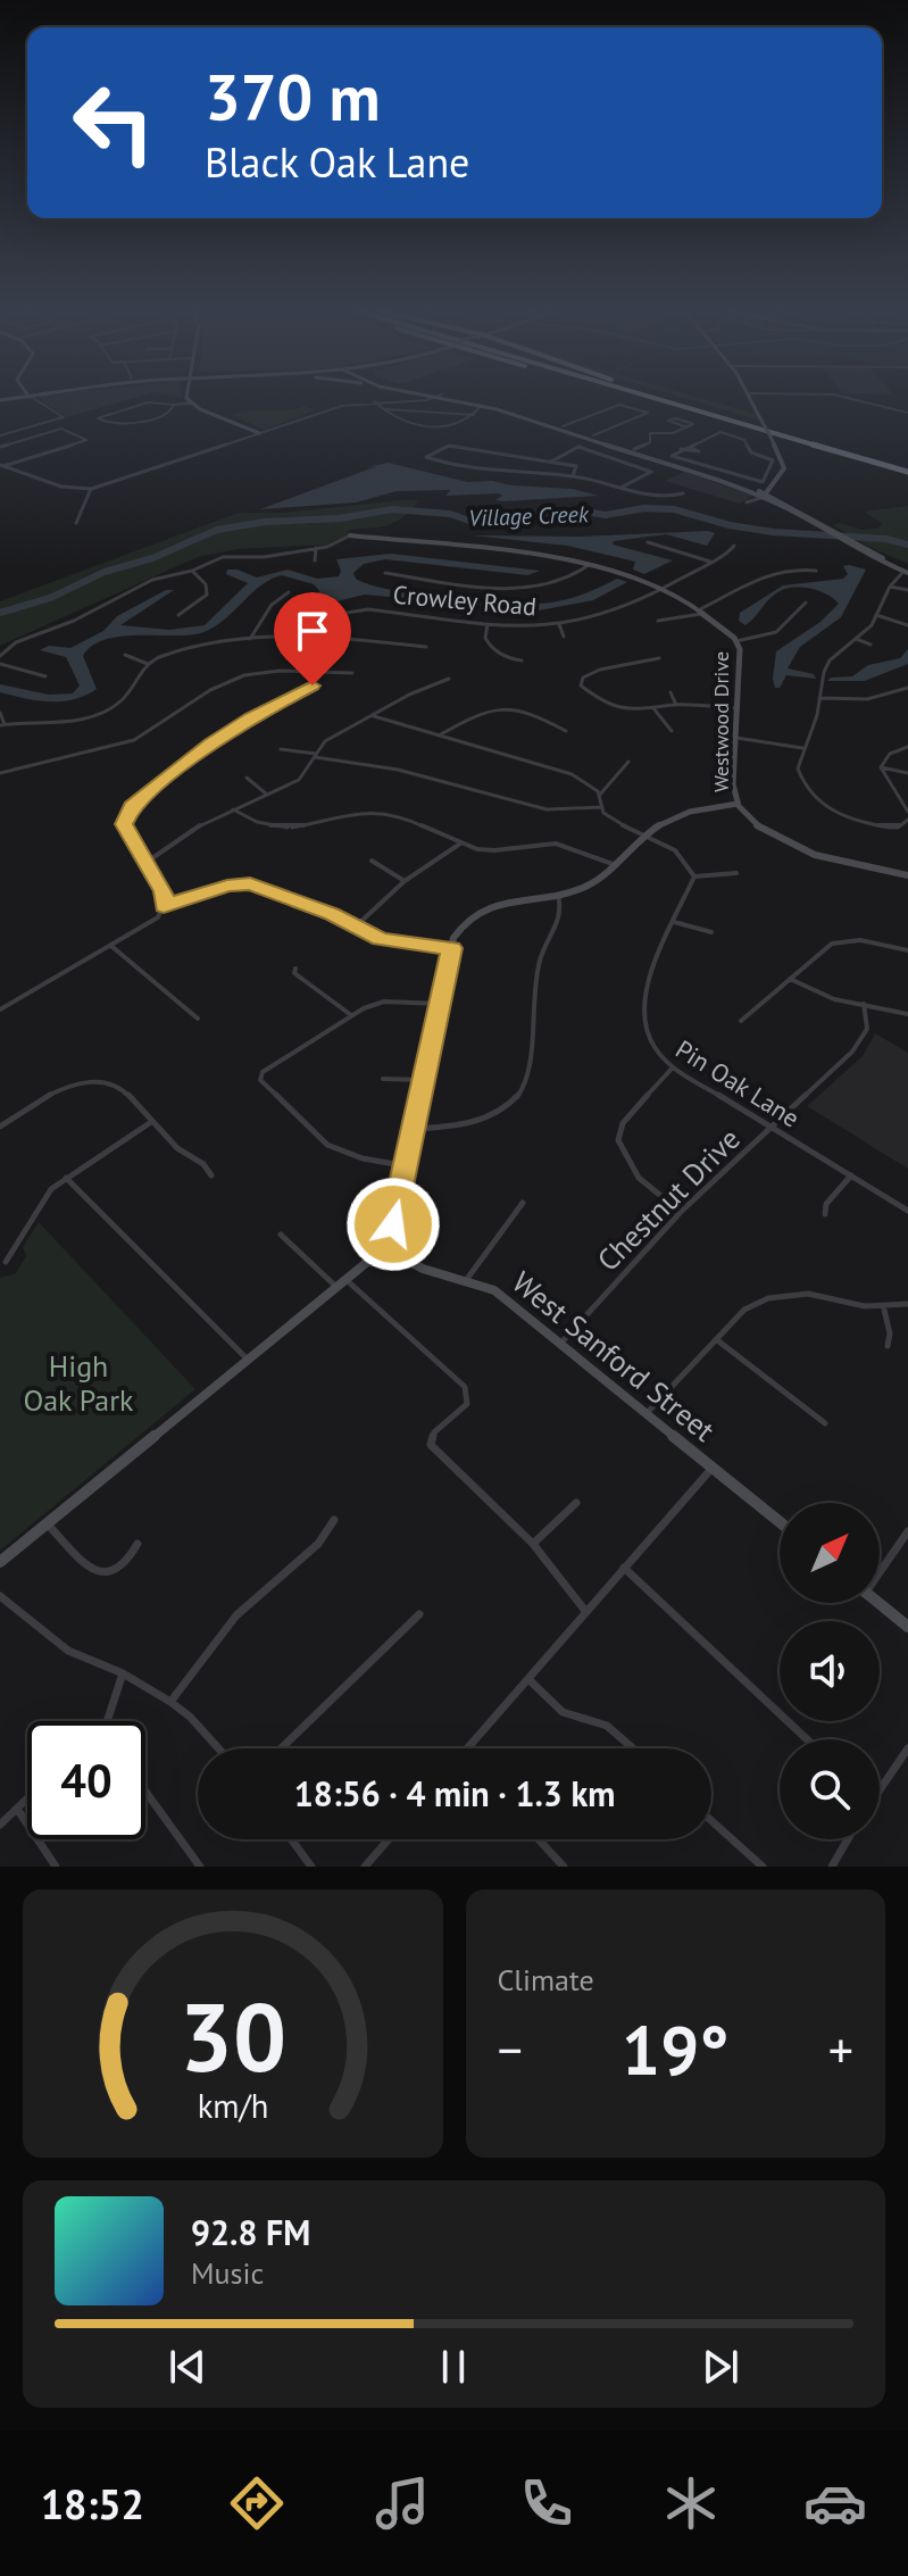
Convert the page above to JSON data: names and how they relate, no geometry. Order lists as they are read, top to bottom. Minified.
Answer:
{"streets":{"street":["Crowley Road","Westwood Drive","Pin Oak Lane","Chestnut Drive","West Sanford Street"]},"crossings":[["Crowley Road","Westwood Drive"],["Pin Oak Lane","Chestnut Drive"],["Chestnut Drive","West Sanford Street"]],"water":["Village Creek"],"parks":["High Oak Park"],"north":"top right","page":{"turn":["370 m","Black Oak Lane"],"limit":"40","trip":"18:56 · 4 min · 1.3 km","tile":"Climate","heat":["−","19°","+"],"song":["92.8 FM","Music"],"tabs":"18:52","gauge":["30","km/h"]}}
